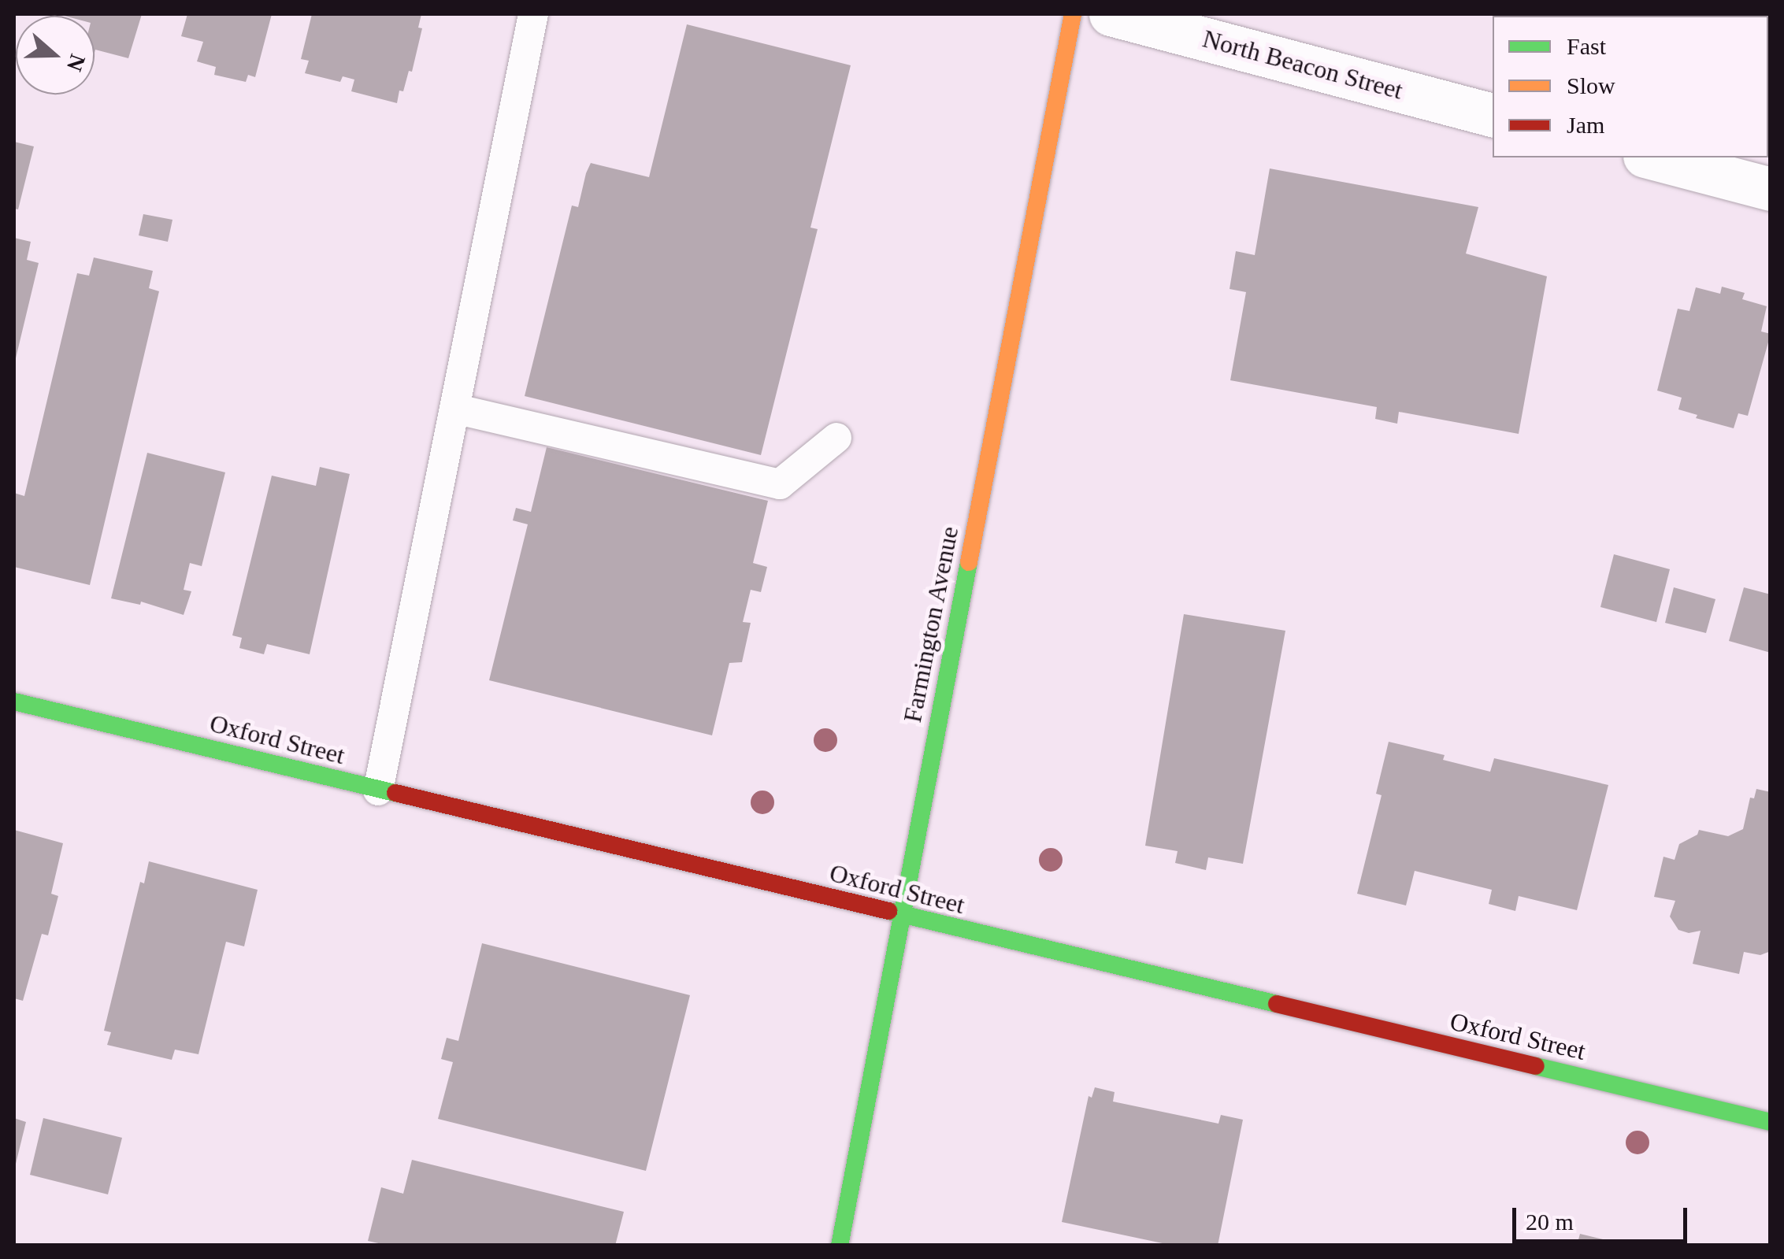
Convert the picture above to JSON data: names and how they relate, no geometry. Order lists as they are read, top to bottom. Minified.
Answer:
{"streets":{"street":["North Beacon Street","Farmington Avenue","Oxford Street"]},"crossings":[["Farmington Avenue","Oxford Street"]],"legend":["Fast","Slow","Jam"],"scale_bar":"20 m","north":"right"}
